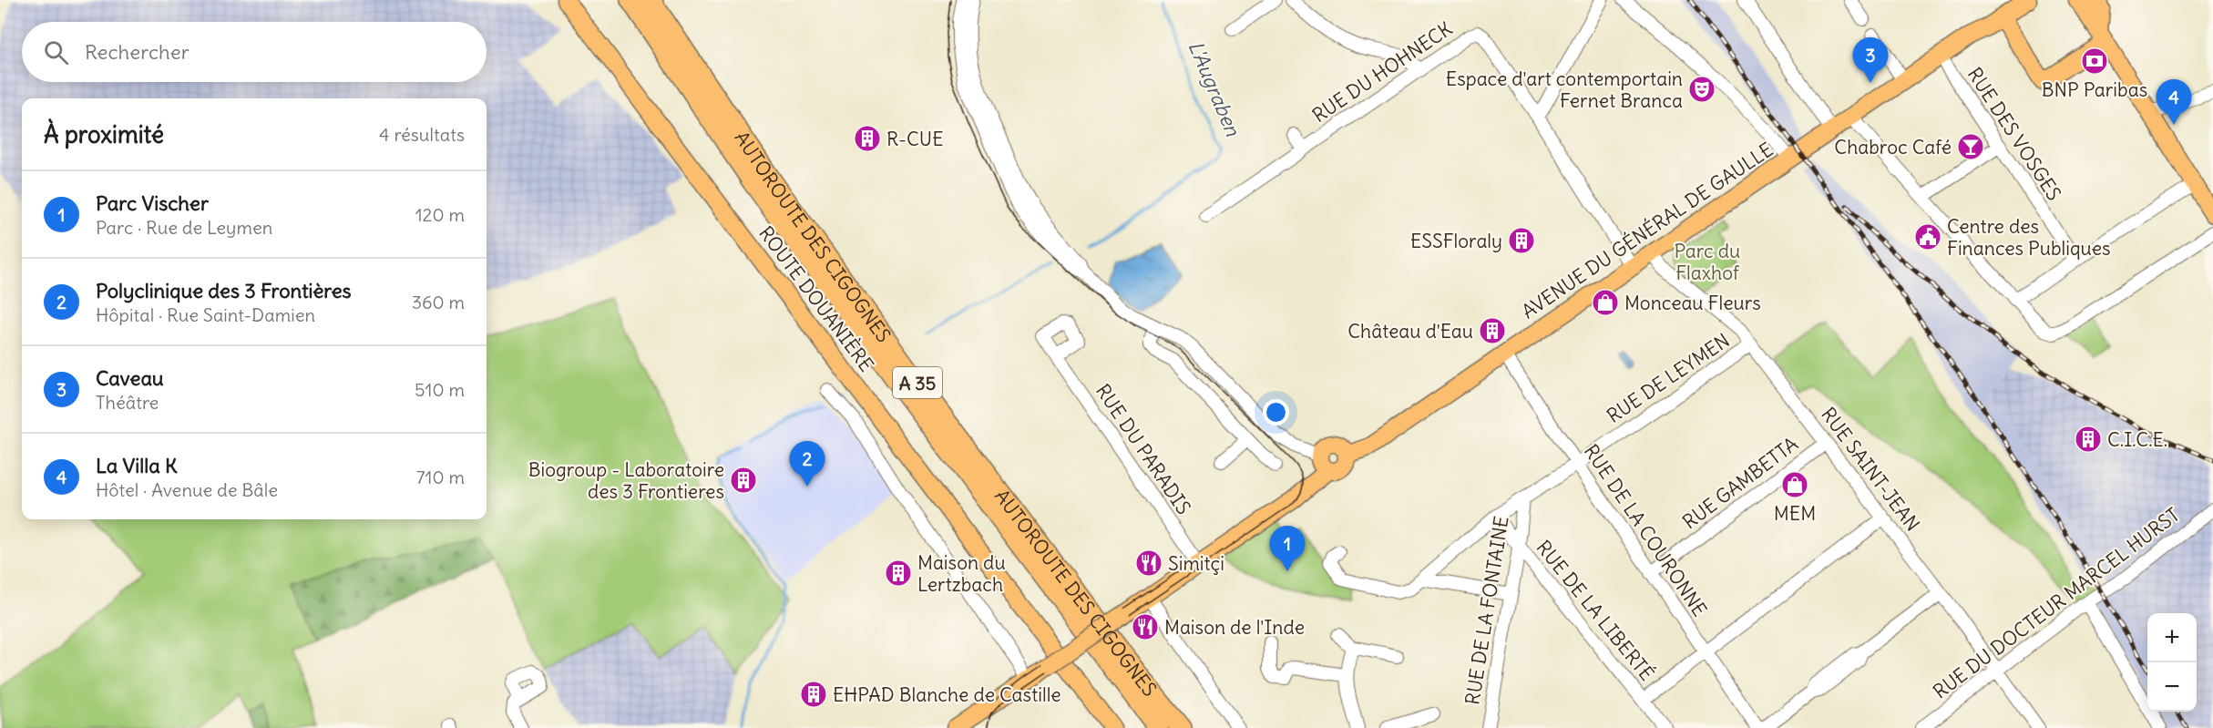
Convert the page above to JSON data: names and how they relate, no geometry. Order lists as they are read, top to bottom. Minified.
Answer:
{"streets":{"highway":["AUTOROUTE DES CIGOGNES","A 35"],"main road":["AVENUE DU GÉNÉRAL DE GAULLE","ROUTE DOUANIÈRE"],"street":["RUE DU HOHNECK","RUE DES VOSGES","RUE DE LEYMEN","RUE DU PARADIS","RUE SAINT-JEAN","RUE GAMBETTA","RUE DE LA COURONNE","RUE DU DOCTEUR MARCEL HURST","RUE DE LA FONTAINE","RUE DE LA LIBERTÉ"]},"crossings":[["RUE DES VOSGES","AVENUE DU GÉNÉRAL DE GAULLE"],["AVENUE DU GÉNÉRAL DE GAULLE","RUE SAINT-JEAN"],["AVENUE DU GÉNÉRAL DE GAULLE","RUE DE LA COURONNE"],["RUE DE LEYMEN","RUE SAINT-JEAN"],["RUE DE LEYMEN","RUE DE LA COURONNE"],["RUE DE LEYMEN","RUE DE LA FONTAINE"],["RUE DE LEYMEN","RUE DE LA LIBERTÉ"],["RUE SAINT-JEAN","RUE GAMBETTA"],["RUE SAINT-JEAN","RUE DU DOCTEUR MARCEL HURST"],["RUE GAMBETTA","RUE DE LA COURONNE"],["RUE DE LA FONTAINE","RUE DE LA LIBERTÉ"]],"water":["L'Augraben"],"parks":["Parc du Flaxhof"],"places":{"bank":["BNP Paribas"],"theatre":["Espace d'art contemportain Fernet Branca"],"building":["R-CUE","ESSFloraly","Château d'Eau","C.I.C.E.","Biogroup - Laboratoire des 3 Frontieres","Maison du Lertzbach","EHPAD Blanche de Castille"],"bar":["Chabroc Café"],"public building":["Centre des Finances Publiques"],"shop":["Monceau Fleurs","MEM"],"restaurant":["Simitçi","Maison de l'Inde"]},"page":{"search":"Rechercher","pins":["3","4","2","1"],"heading":["À proximité","4 résultats"],"list":[{"mark":"1","name":"Parc Vischer","note":"Parc · Rue de Leymen","value":"120 m"},{"mark":"2","name":"Polyclinique des 3 Frontières","note":"Hôpital · Rue Saint-Damien","value":"360 m"},{"mark":"3","name":"Caveau","note":"Théâtre","value":"510 m"},{"mark":"4","name":"La Villa K","note":"Hôtel · Avenue de Bâle","value":"710 m"}],"map_buttons":["+","−"]}}
